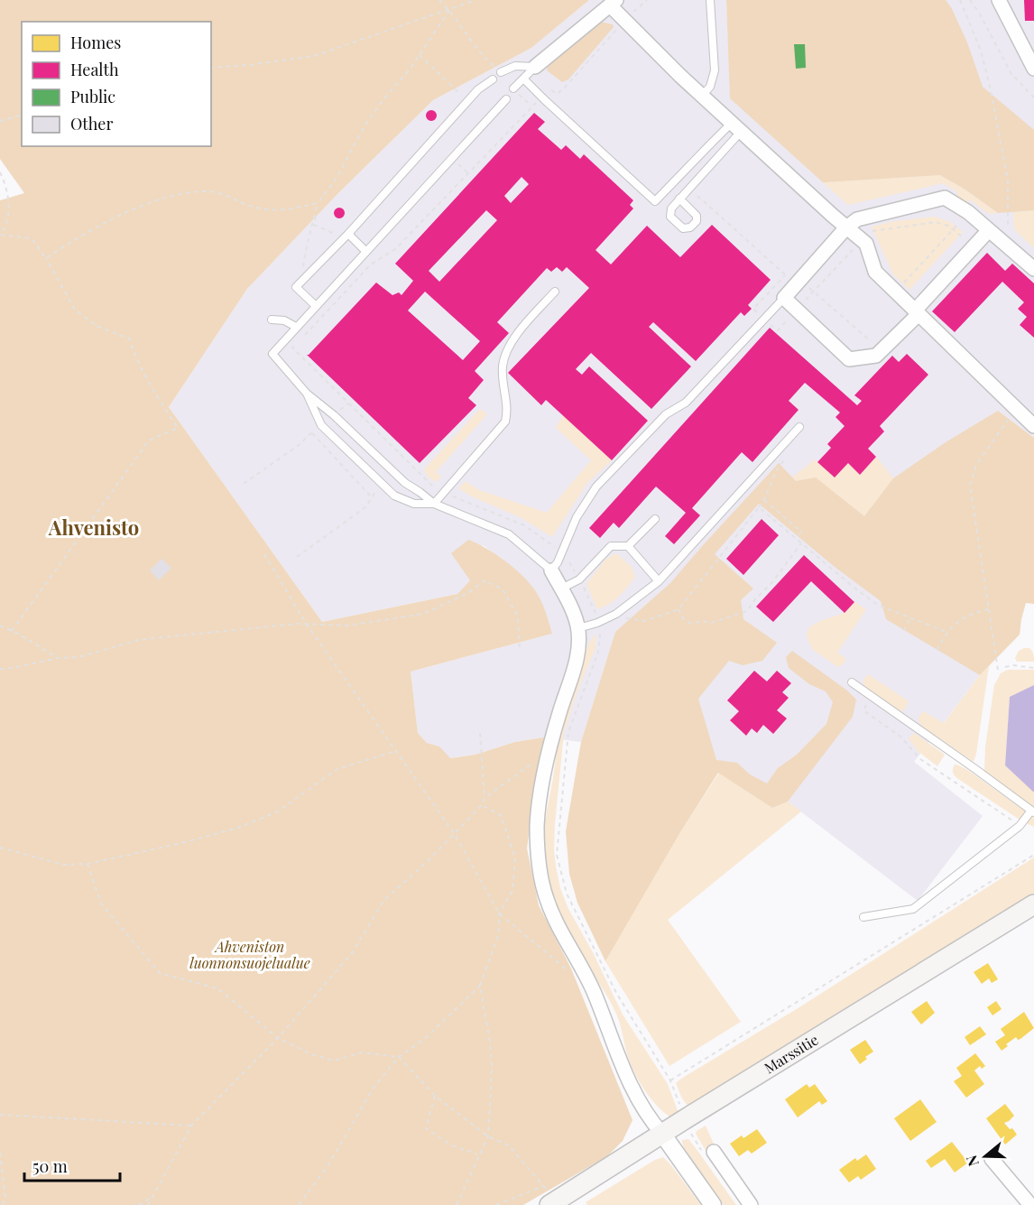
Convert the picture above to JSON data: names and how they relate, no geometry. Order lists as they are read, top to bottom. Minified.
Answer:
{"streets":{"main road":["Marssitie"]},"districts":["Ahvenisto"],"parks":["Ahveniston luonnonsuojelualue"],"legend":["Homes","Health","Public","Other"],"scale_bar":"50 m","north":"left"}
